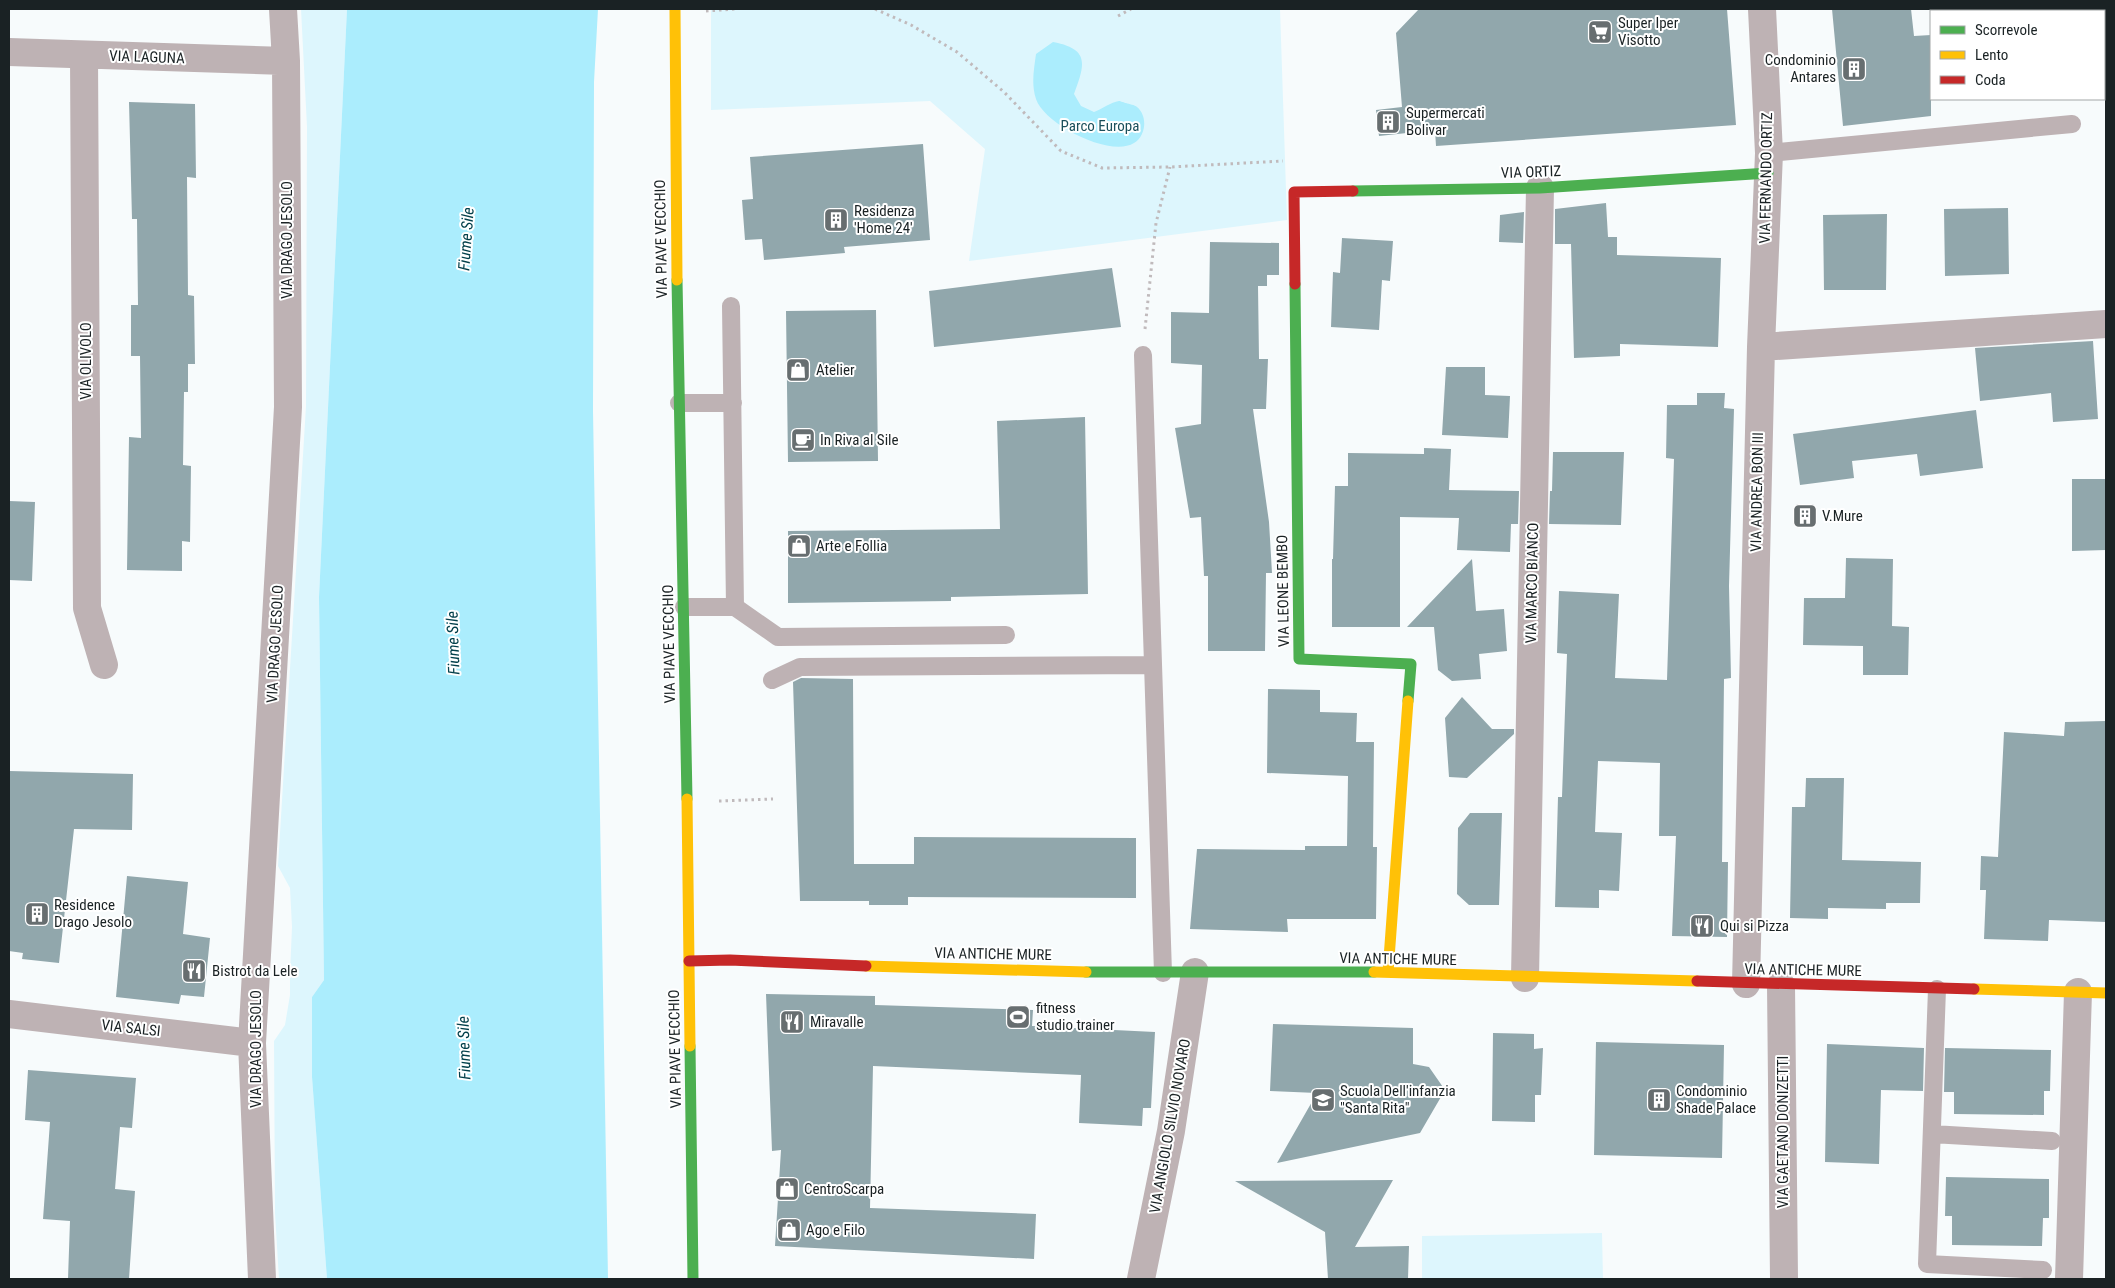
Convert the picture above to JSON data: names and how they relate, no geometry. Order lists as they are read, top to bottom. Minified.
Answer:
{"streets":{"street":["VIA LAGUNA","VIA ORTIZ","VIA FERNANDO ORTIZ","VIA PIAVE VECCHIO","VIA DRAGO JESOLO","VIA OLIVOLO","VIA ANDREA BON III","VIA MARCO BIANCO","VIA LEONE BEMBO","VIA ANTICHE MURE","VIA SALSI","VIA ANGIOLO SILVIO NOVARO","VIA GAETANO DONIZETTI"]},"crossings":[["VIA LAGUNA","VIA DRAGO JESOLO"],["VIA LAGUNA","VIA OLIVOLO"],["VIA ORTIZ","VIA FERNANDO ORTIZ"],["VIA ORTIZ","VIA MARCO BIANCO"],["VIA ORTIZ","VIA LEONE BEMBO"],["VIA FERNANDO ORTIZ","VIA ANDREA BON III"],["VIA PIAVE VECCHIO","VIA ANTICHE MURE"],["VIA DRAGO JESOLO","VIA SALSI"],["VIA ANDREA BON III","VIA ANTICHE MURE"],["VIA MARCO BIANCO","VIA ANTICHE MURE"],["VIA LEONE BEMBO","VIA ANTICHE MURE"],["VIA ANTICHE MURE","VIA ANGIOLO SILVIO NOVARO"],["VIA ANTICHE MURE","VIA GAETANO DONIZETTI"]],"water":["Fiume Sile"],"parks":["Parco Europa"],"places":{"supermarket":["Super Iper Visotto"],"building":["Condominio Antares","Supermercati Bolivar","Residenza 'Home 24'","V.Mure","Residence Drago Jesolo","Condominio Shade Palace"],"shop":["Atelier","Arte e Follia","CentroScarpa","Ago e Filo"],"cafe":["In Riva al Sile"],"restaurant":["Qui si Pizza","Bistrot da Lele","Miravalle"],"sports":["fitness studio trainer"],"school or university":["Scuola Dell'infanzia \"Santa Rita\""]},"legend":["Scorrevole","Lento","Coda"]}
